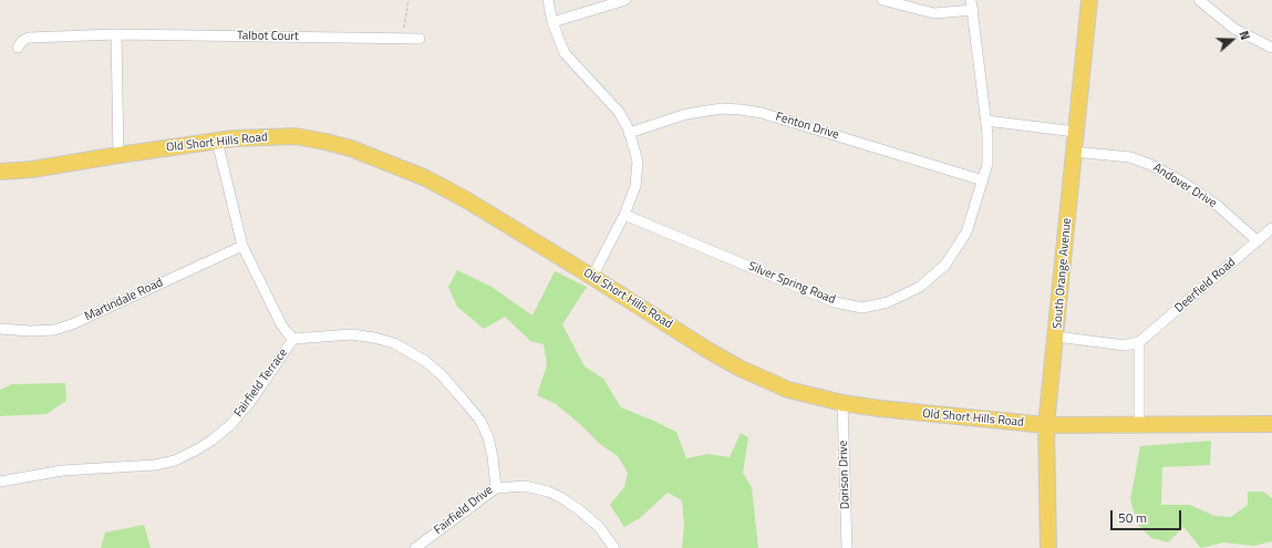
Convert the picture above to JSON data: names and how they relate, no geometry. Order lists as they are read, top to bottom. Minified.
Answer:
{"streets":{"main road":["Old Short Hills Road","South Orange Avenue"],"street":["Talbot Court","Fenton Drive","Andover Drive","Silver Spring Road","Deerfield Road","Martindale Road","Fairfield Terrace","Dorison Drive","Fairfield Drive"]},"crossings":[["Fenton Drive","Silver Spring Road"],["Old Short Hills Road","South Orange Avenue"],["Old Short Hills Road","Fairfield Terrace"],["Old Short Hills Road","Dorison Drive"],["Andover Drive","South Orange Avenue"],["Andover Drive","Deerfield Road"],["Martindale Road","Fairfield Terrace"],["Fairfield Terrace","Fairfield Drive"]],"scale_bar":"50 m","north":"right"}
